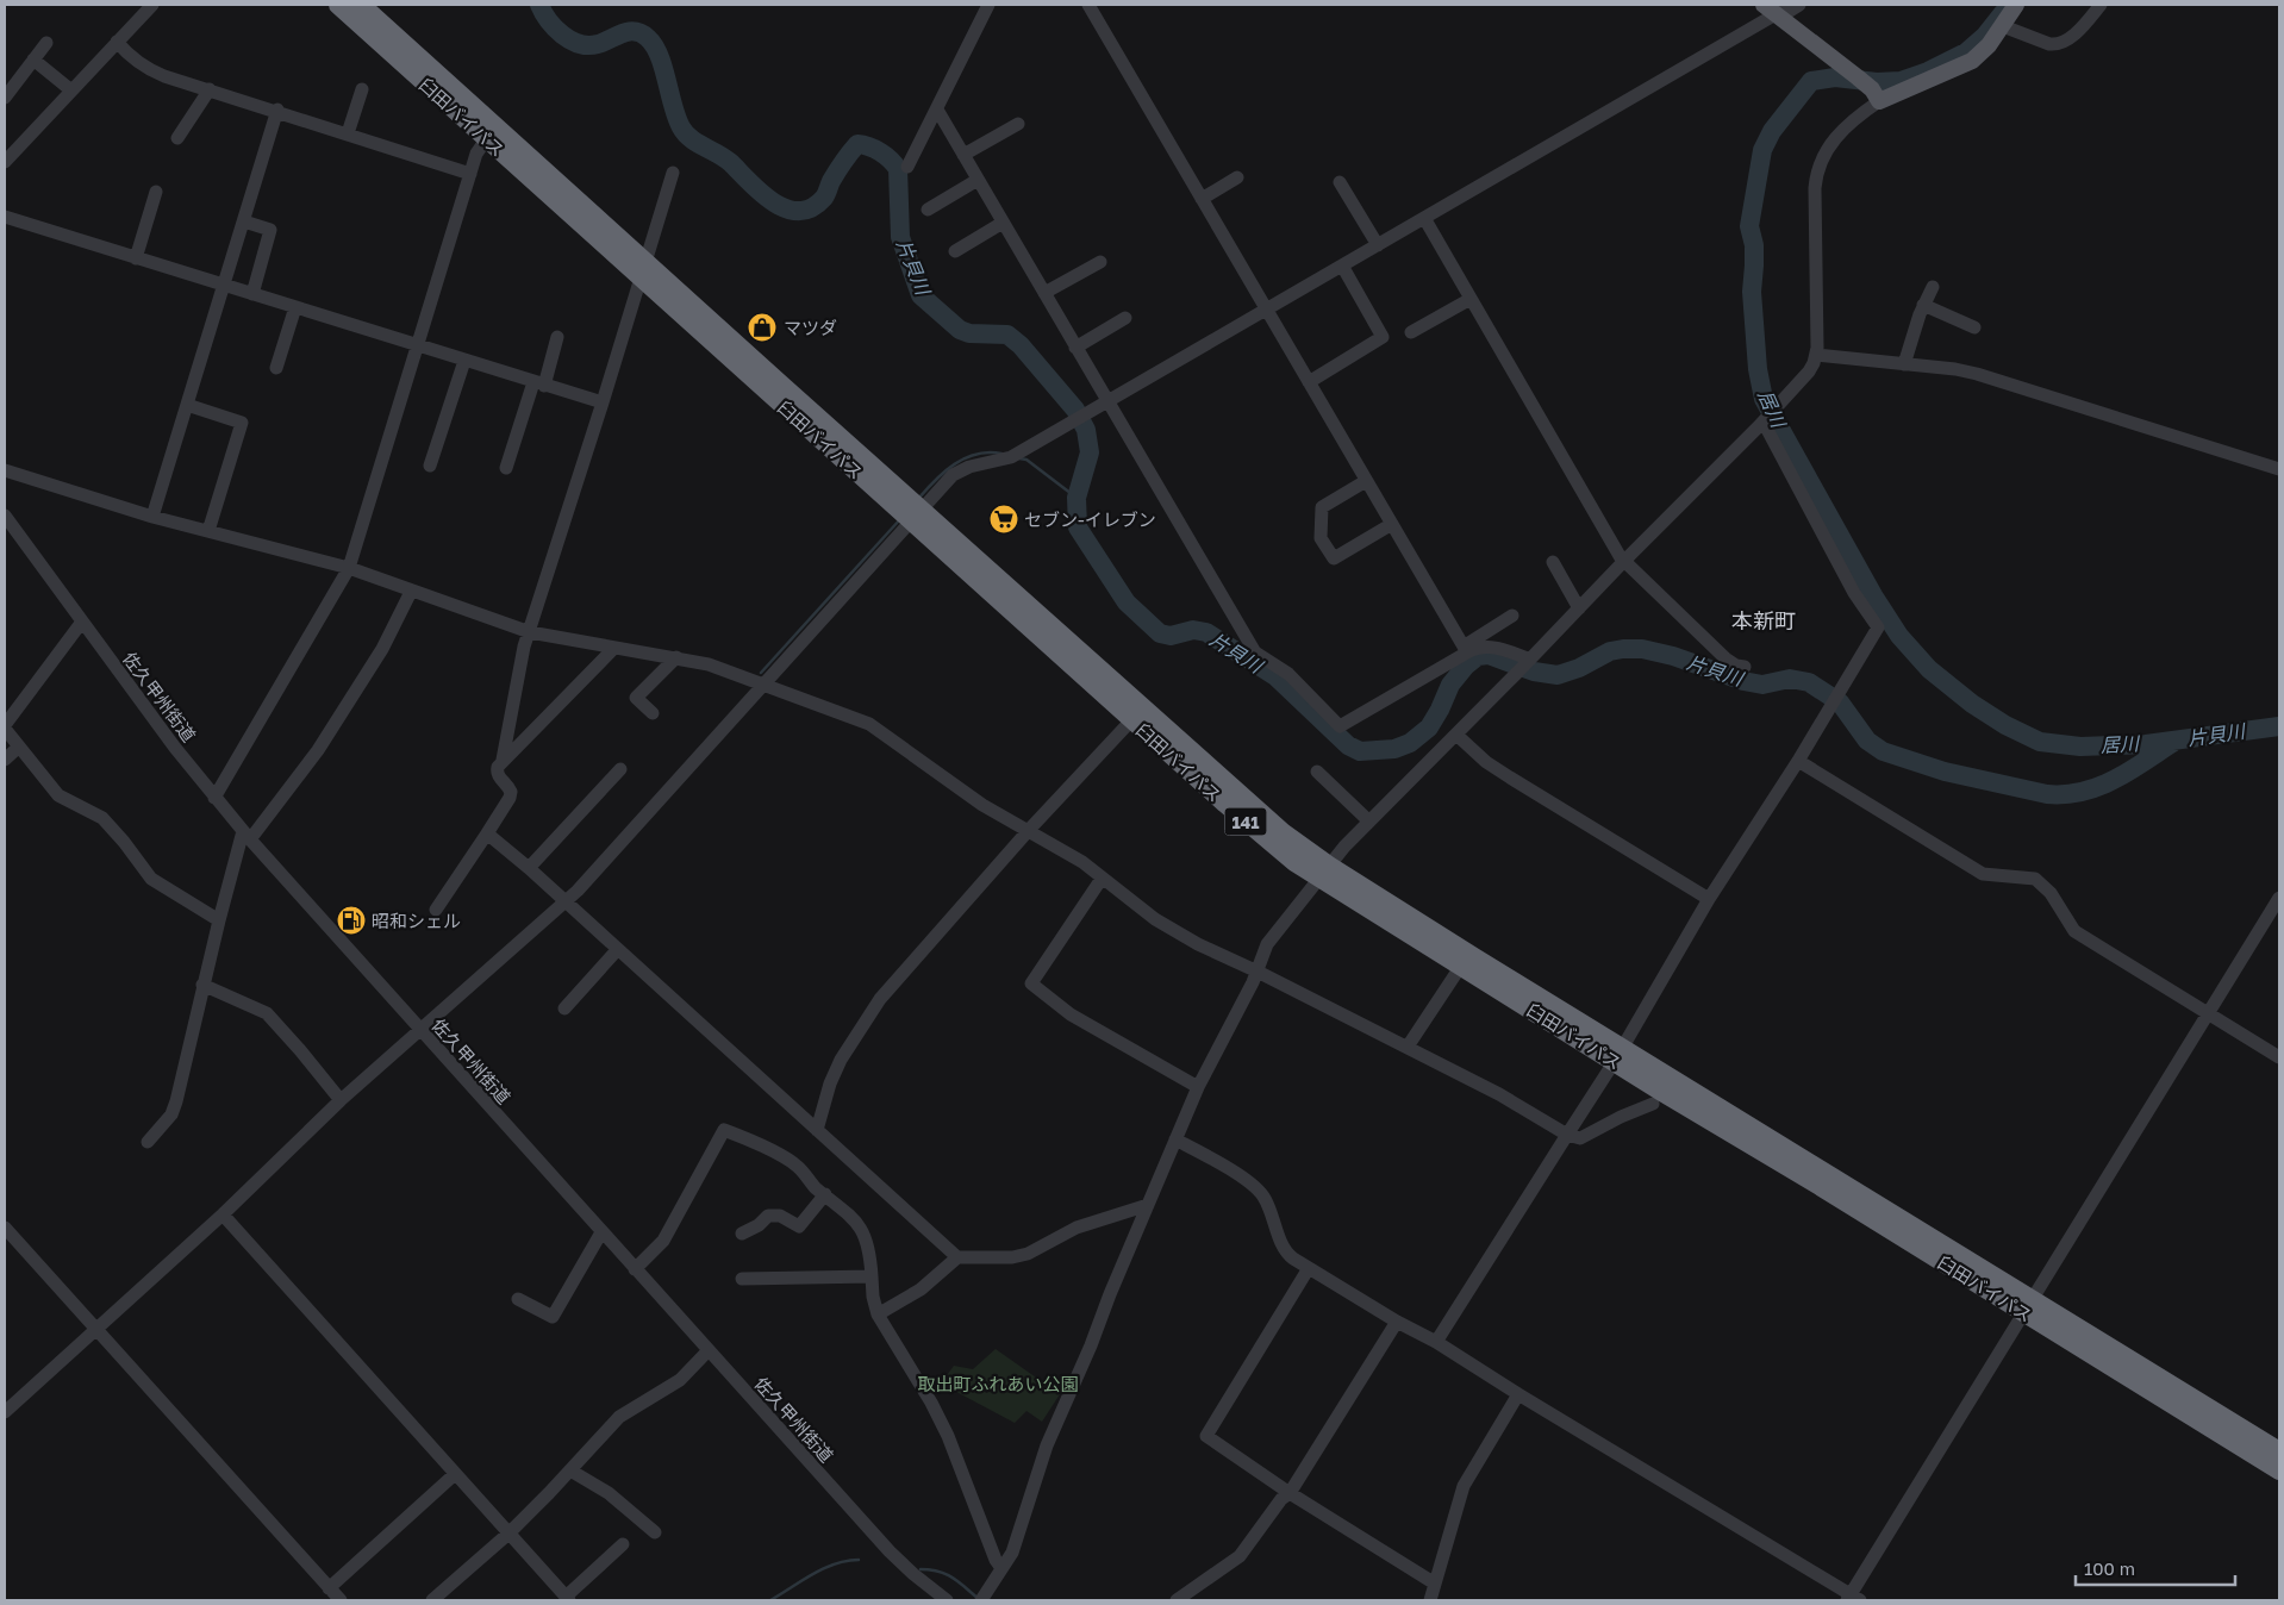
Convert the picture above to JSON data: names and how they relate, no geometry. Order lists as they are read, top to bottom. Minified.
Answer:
{"streets":{"highway":["臼田バイパス","141"],"street":["佐久甲州街道"]},"districts":["本新町"],"water":["片貝川","居川"],"parks":["取出町ふれあい公園"],"places":{"shop":["マツダ"],"supermarket":["セブン-イレブン"],"fuel station":["昭和シェル"]},"scale_bar":"100 m"}
